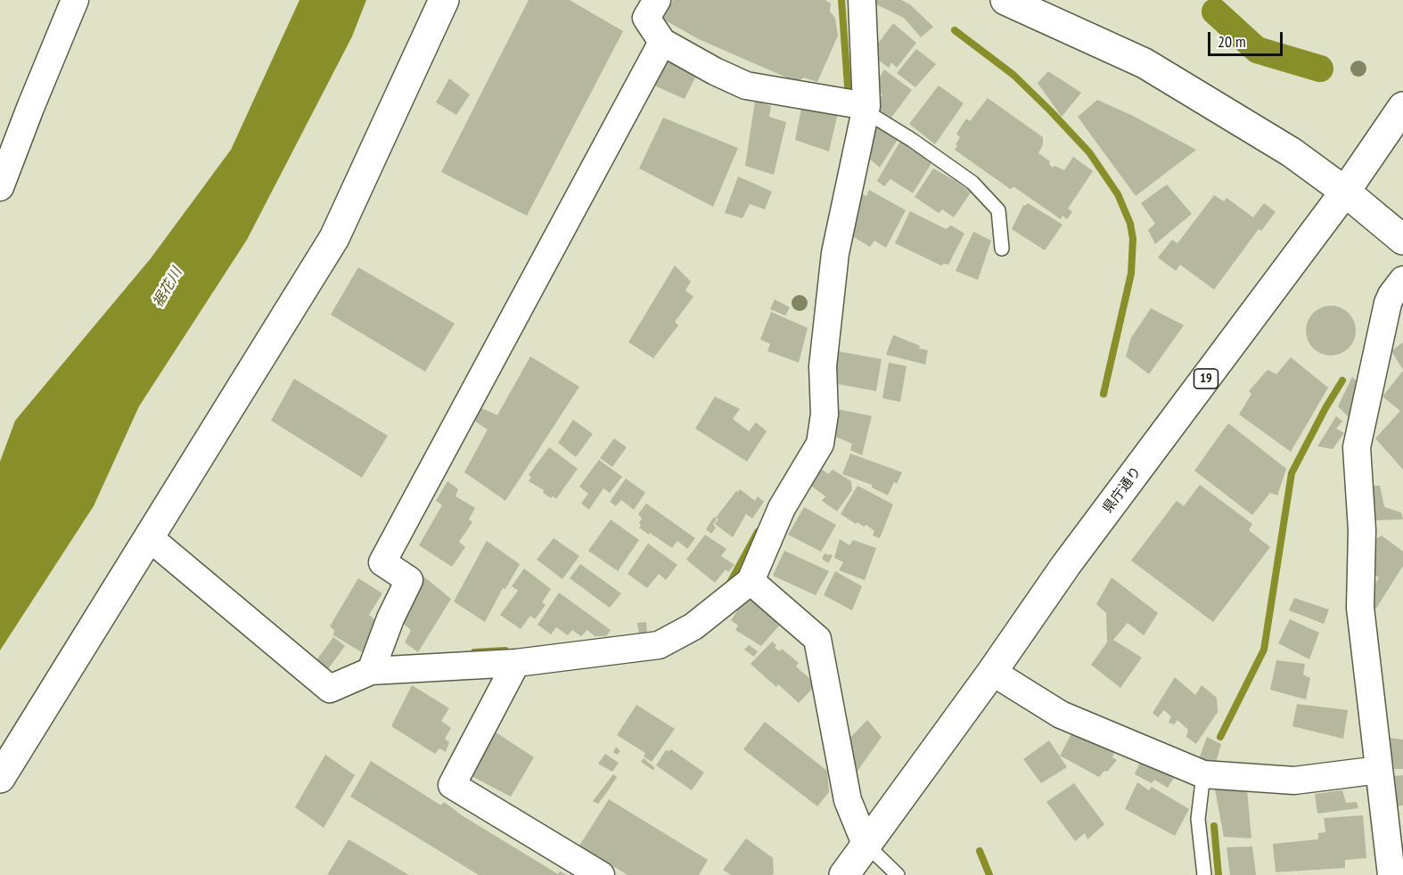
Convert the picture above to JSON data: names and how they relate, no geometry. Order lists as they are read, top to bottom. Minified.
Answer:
{"streets":{"main road":["19","県庁通り"]},"water":["裾花川"],"scale_bar":"20 m"}
